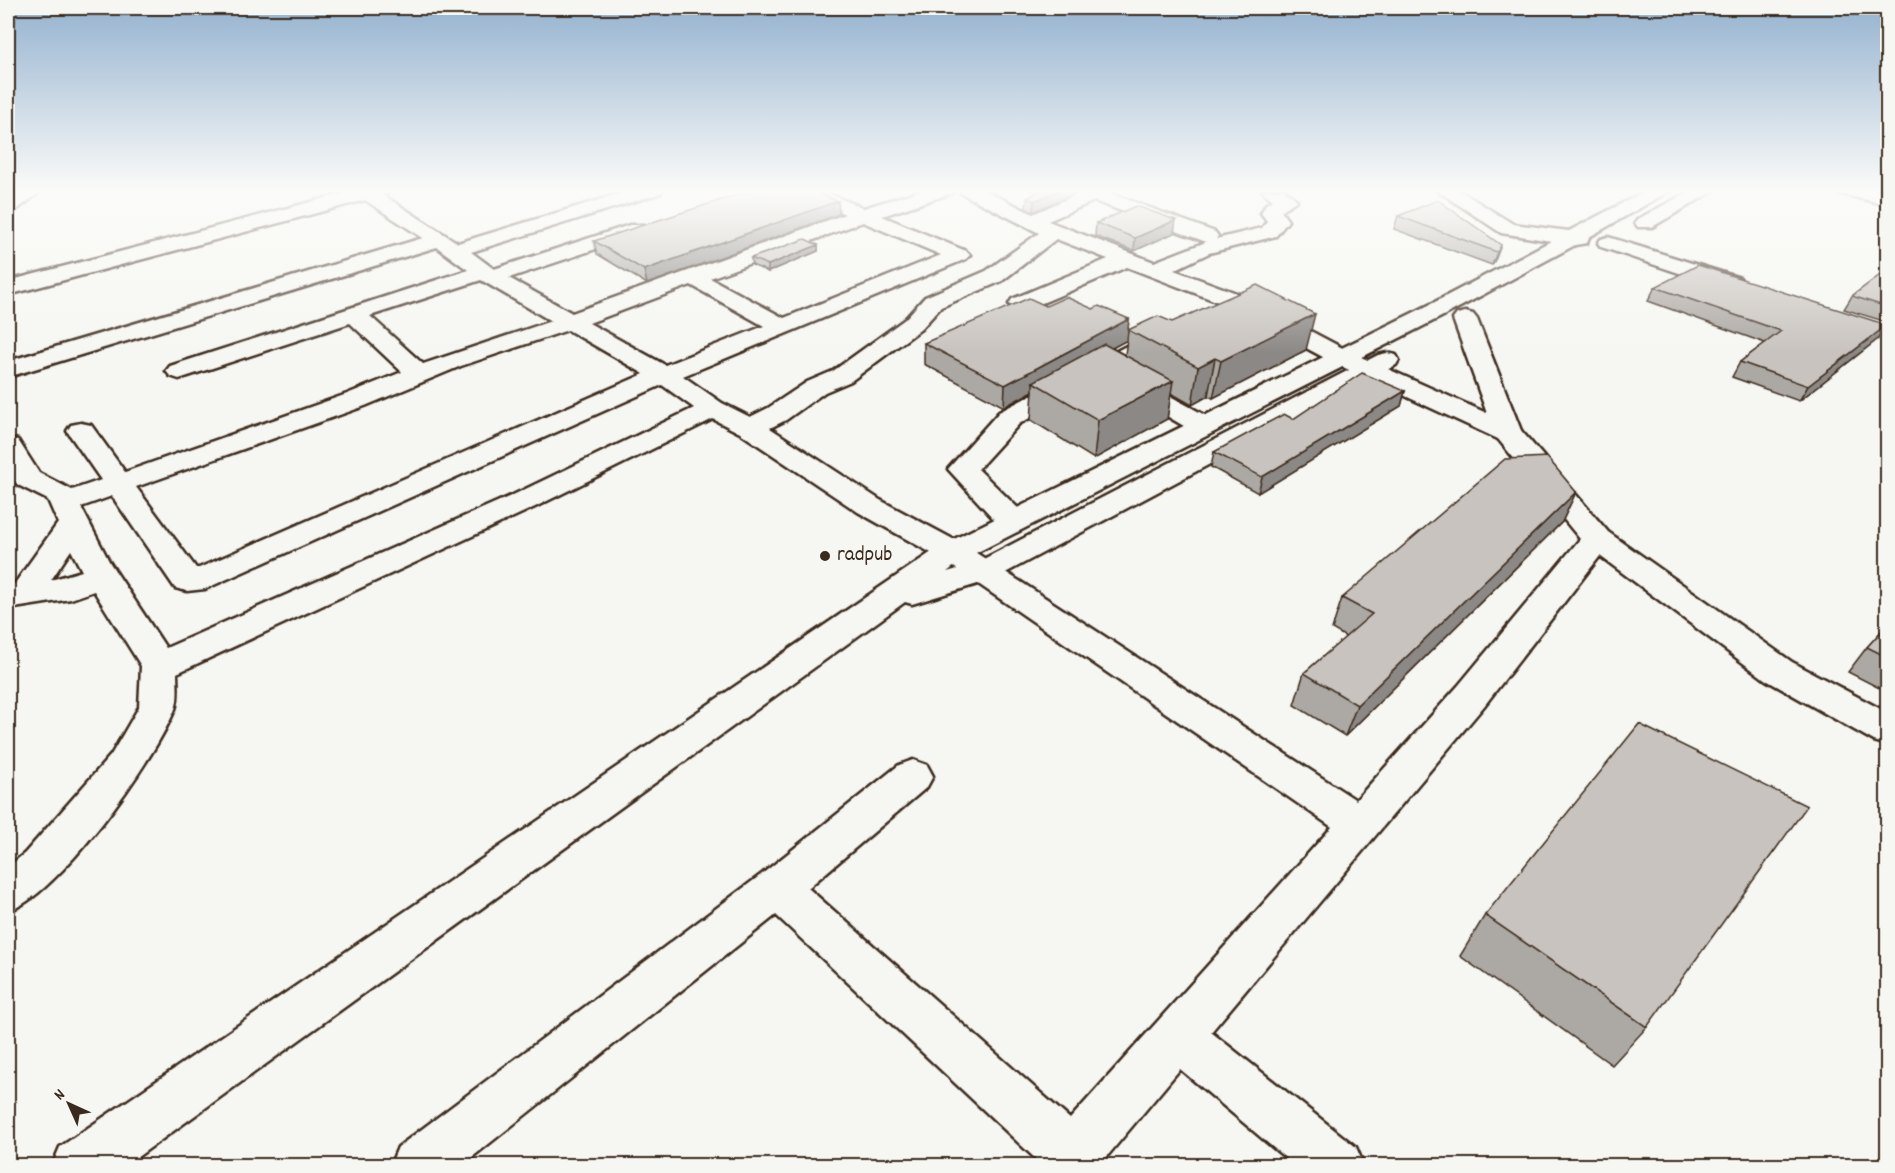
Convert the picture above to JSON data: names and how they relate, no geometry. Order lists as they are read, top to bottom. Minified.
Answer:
{"places":["radpub"],"north":"top left"}
